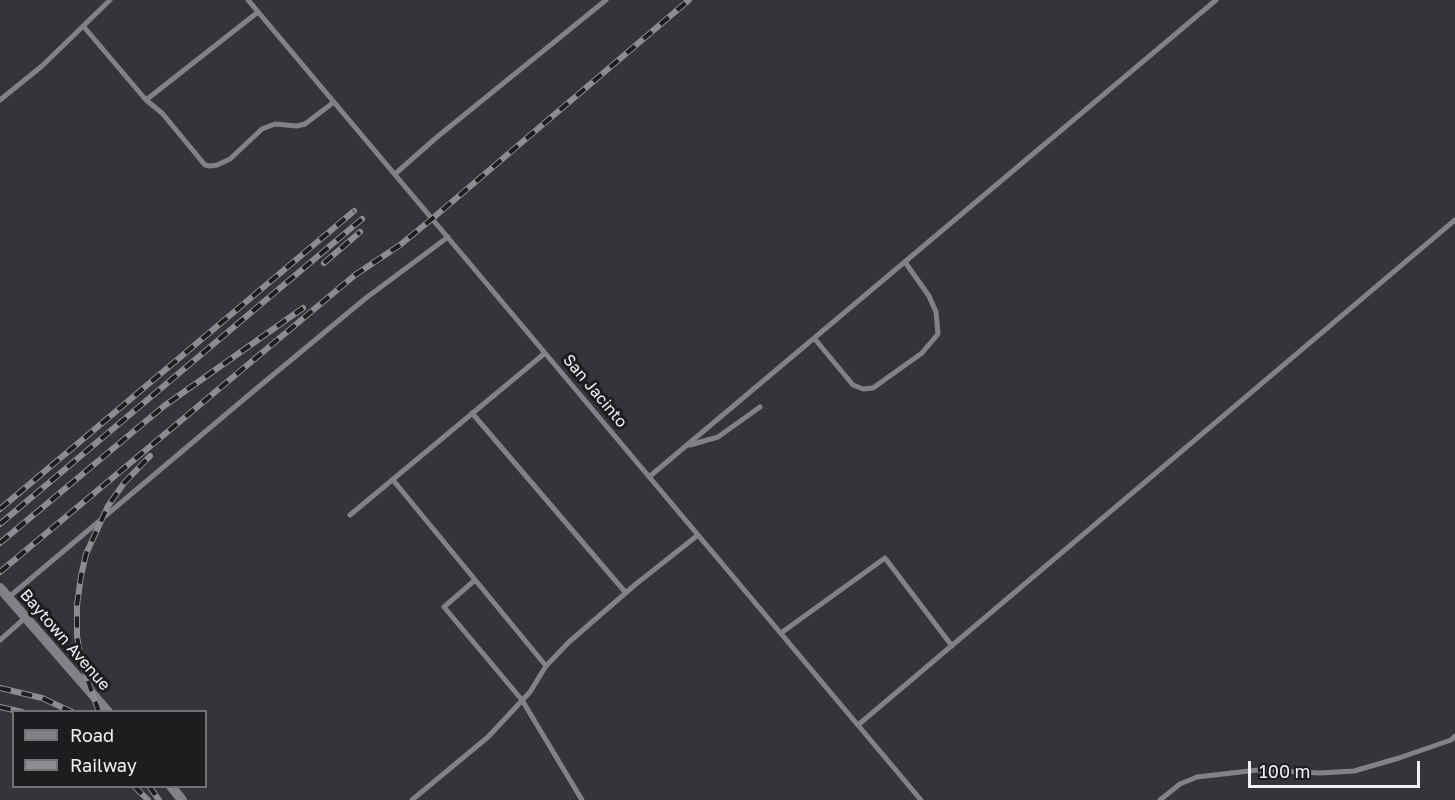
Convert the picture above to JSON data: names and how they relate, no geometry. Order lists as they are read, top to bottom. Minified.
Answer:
{"streets":{"street":["Baytown Avenue"],"lane":["San Jacinto"]},"legend":["Road","Railway"],"scale_bar":"100 m"}
